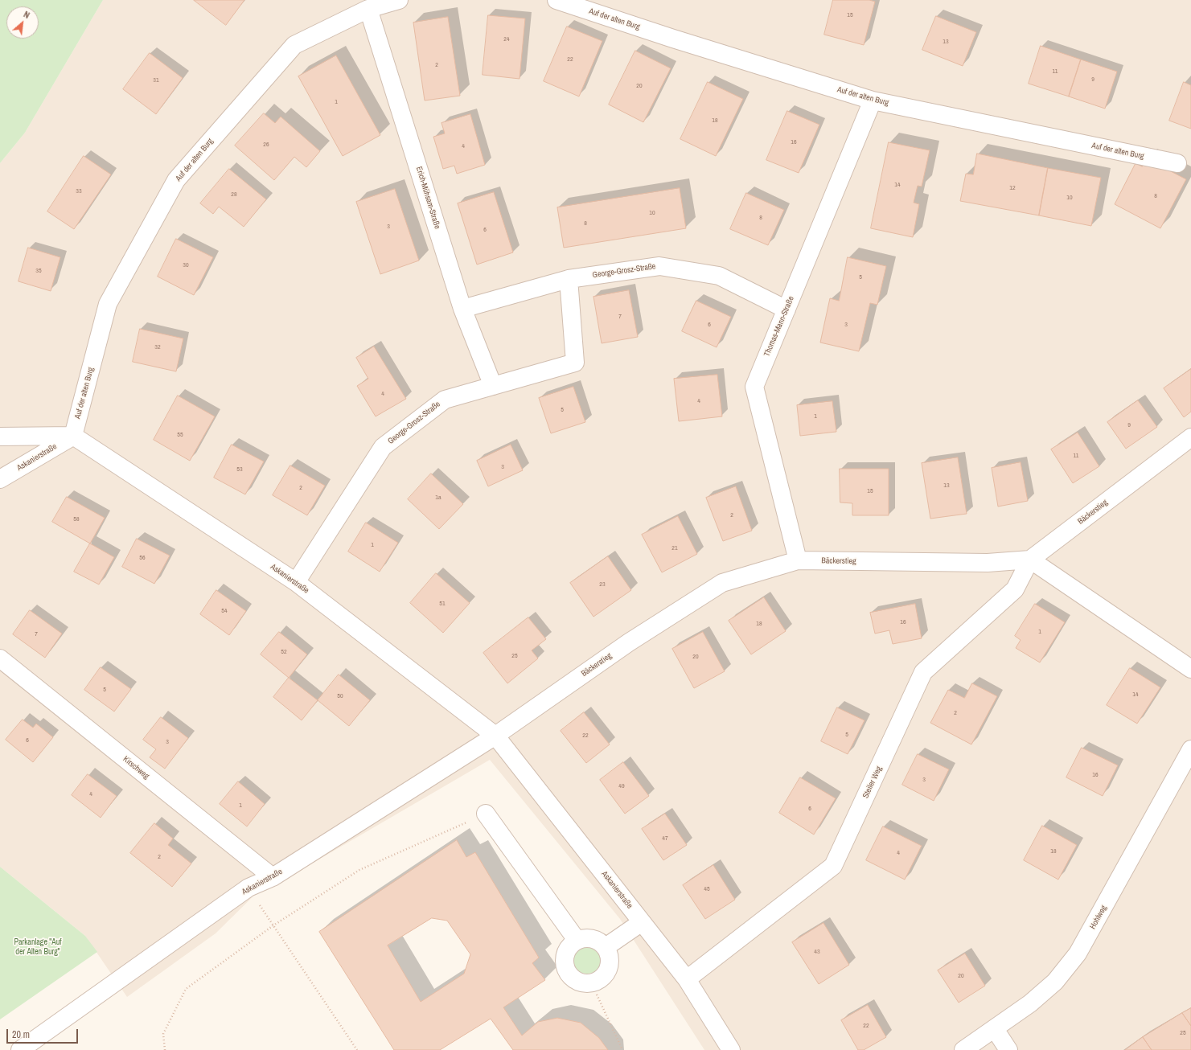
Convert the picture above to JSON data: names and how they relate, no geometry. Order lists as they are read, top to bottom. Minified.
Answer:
{"streets":{"street":["Auf der alten Burg","Erich-Mühsam-Straße","George-Grosz-Straße","Thomas-Mann-Straße","Askanierstraße","Bäckerstieg","Kirschweg","Steiler Weg","Hohlweg"]},"crossings":[["Auf der alten Burg","Erich-Mühsam-Straße"],["Auf der alten Burg","Thomas-Mann-Straße"],["Auf der alten Burg","Askanierstraße"],["Erich-Mühsam-Straße","George-Grosz-Straße"],["George-Grosz-Straße","Thomas-Mann-Straße"],["George-Grosz-Straße","Askanierstraße"],["Thomas-Mann-Straße","Bäckerstieg"],["Askanierstraße","Bäckerstieg"],["Askanierstraße","Kirschweg"],["Askanierstraße","Steiler Weg"],["Bäckerstieg","Steiler Weg"]],"parks":["Parkanlage \"Auf der Alten Burg\""],"house_numbers":["15","24","13","22","2","11","9","31","20","1","18","16","26","4","14","12","33","28","8","10","10","8","8","3","6","30","35","5","7","6","3","32","4","4","5","1","9","55","11","3","53","13","2","15","1a","2","58","1","21","56","23","51","54","16","18","1","7","52","25","20","5","14","50","2","5","22","6","3","16","3","49","4","1","6","47","18","4","2","45","43","20","22","25"],"scale_bar":"20 m","north":"top right"}
